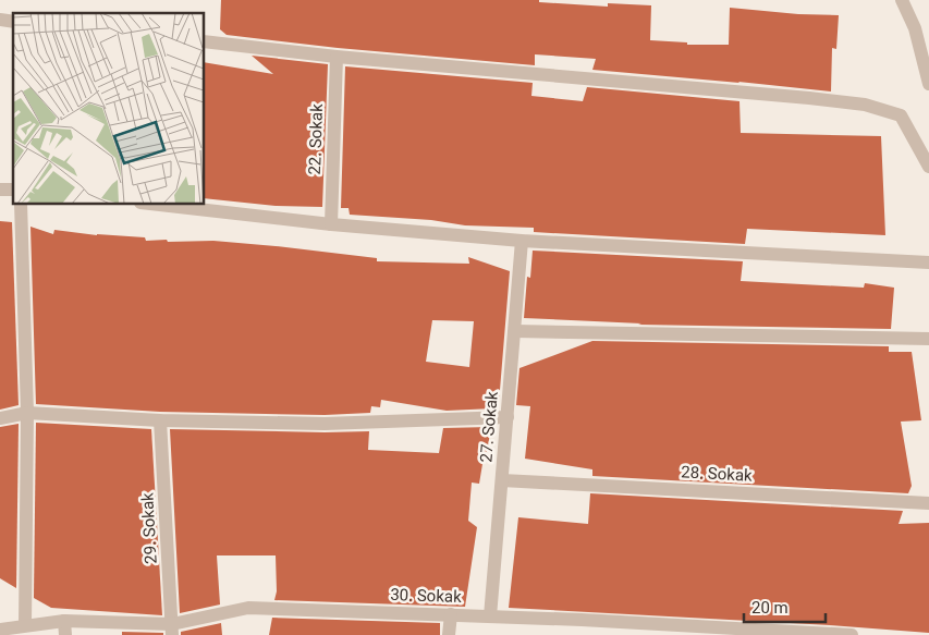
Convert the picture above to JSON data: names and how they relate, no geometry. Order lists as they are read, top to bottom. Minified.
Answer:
{"streets":{"street":["22. Sokak","27. Sokak","28. Sokak","29. Sokak","30. Sokak"]},"crossings":[["27. Sokak","28. Sokak"],["27. Sokak","30. Sokak"],["29. Sokak","30. Sokak"]],"scale_bar":"20 m"}
